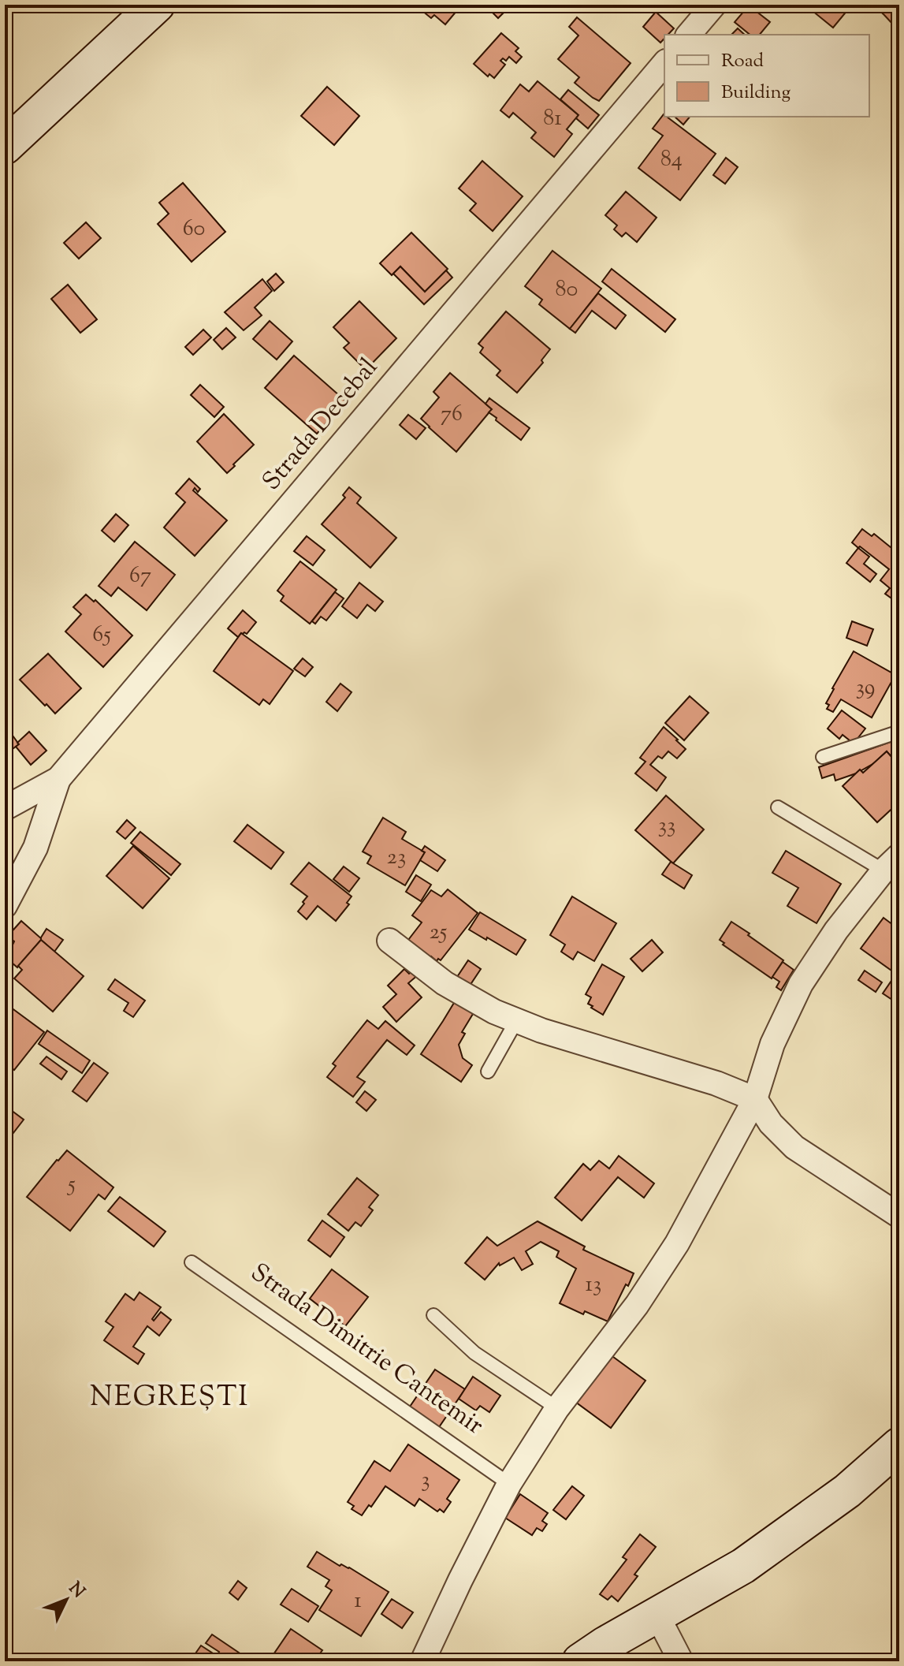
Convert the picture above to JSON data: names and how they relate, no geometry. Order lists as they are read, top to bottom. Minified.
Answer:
{"streets":{"street":["Strada Decebal"],"lane":["Strada Dimitrie Cantemir"]},"districts":["NEGREȘTI"],"house_numbers":["81","84","60","80","76","67","65","39","33","23","25","5","13","3","1"],"legend":["Road","Building"],"north":"top right"}
